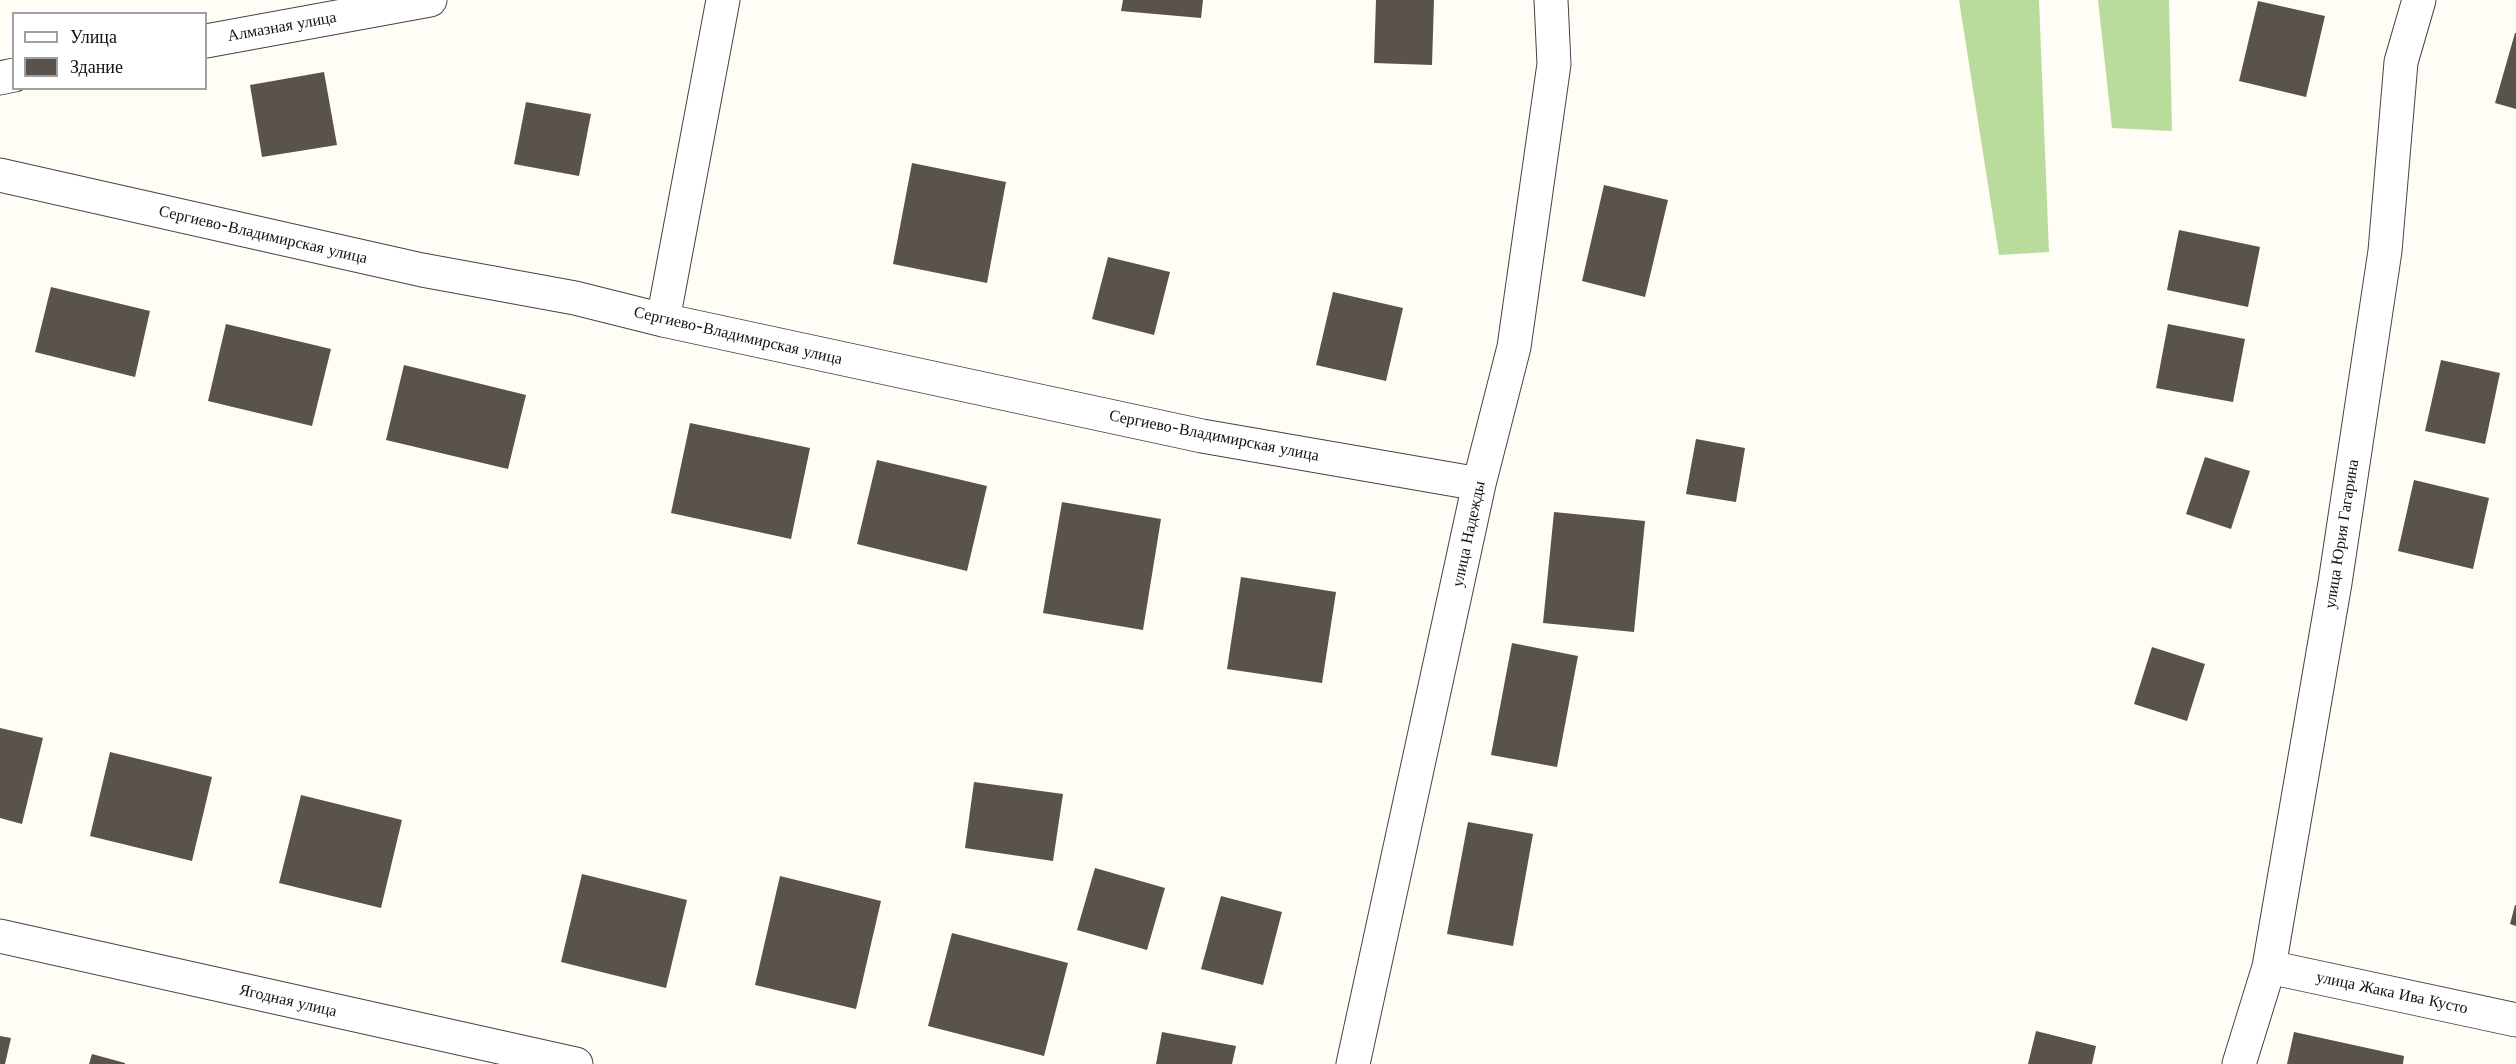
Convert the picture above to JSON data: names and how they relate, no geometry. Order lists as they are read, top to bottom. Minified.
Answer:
{"streets":{"street":["Алмазная улица","Сергиево-Владимирская улица","улица Надежды","улица Юрия Гагарина","улица Жака Ива Кусто","Ягодная улица"]},"crossings":[["Сергиево-Владимирская улица","улица Надежды"],["улица Юрия Гагарина","улица Жака Ива Кусто"]],"legend":["Улица","Здание"]}
